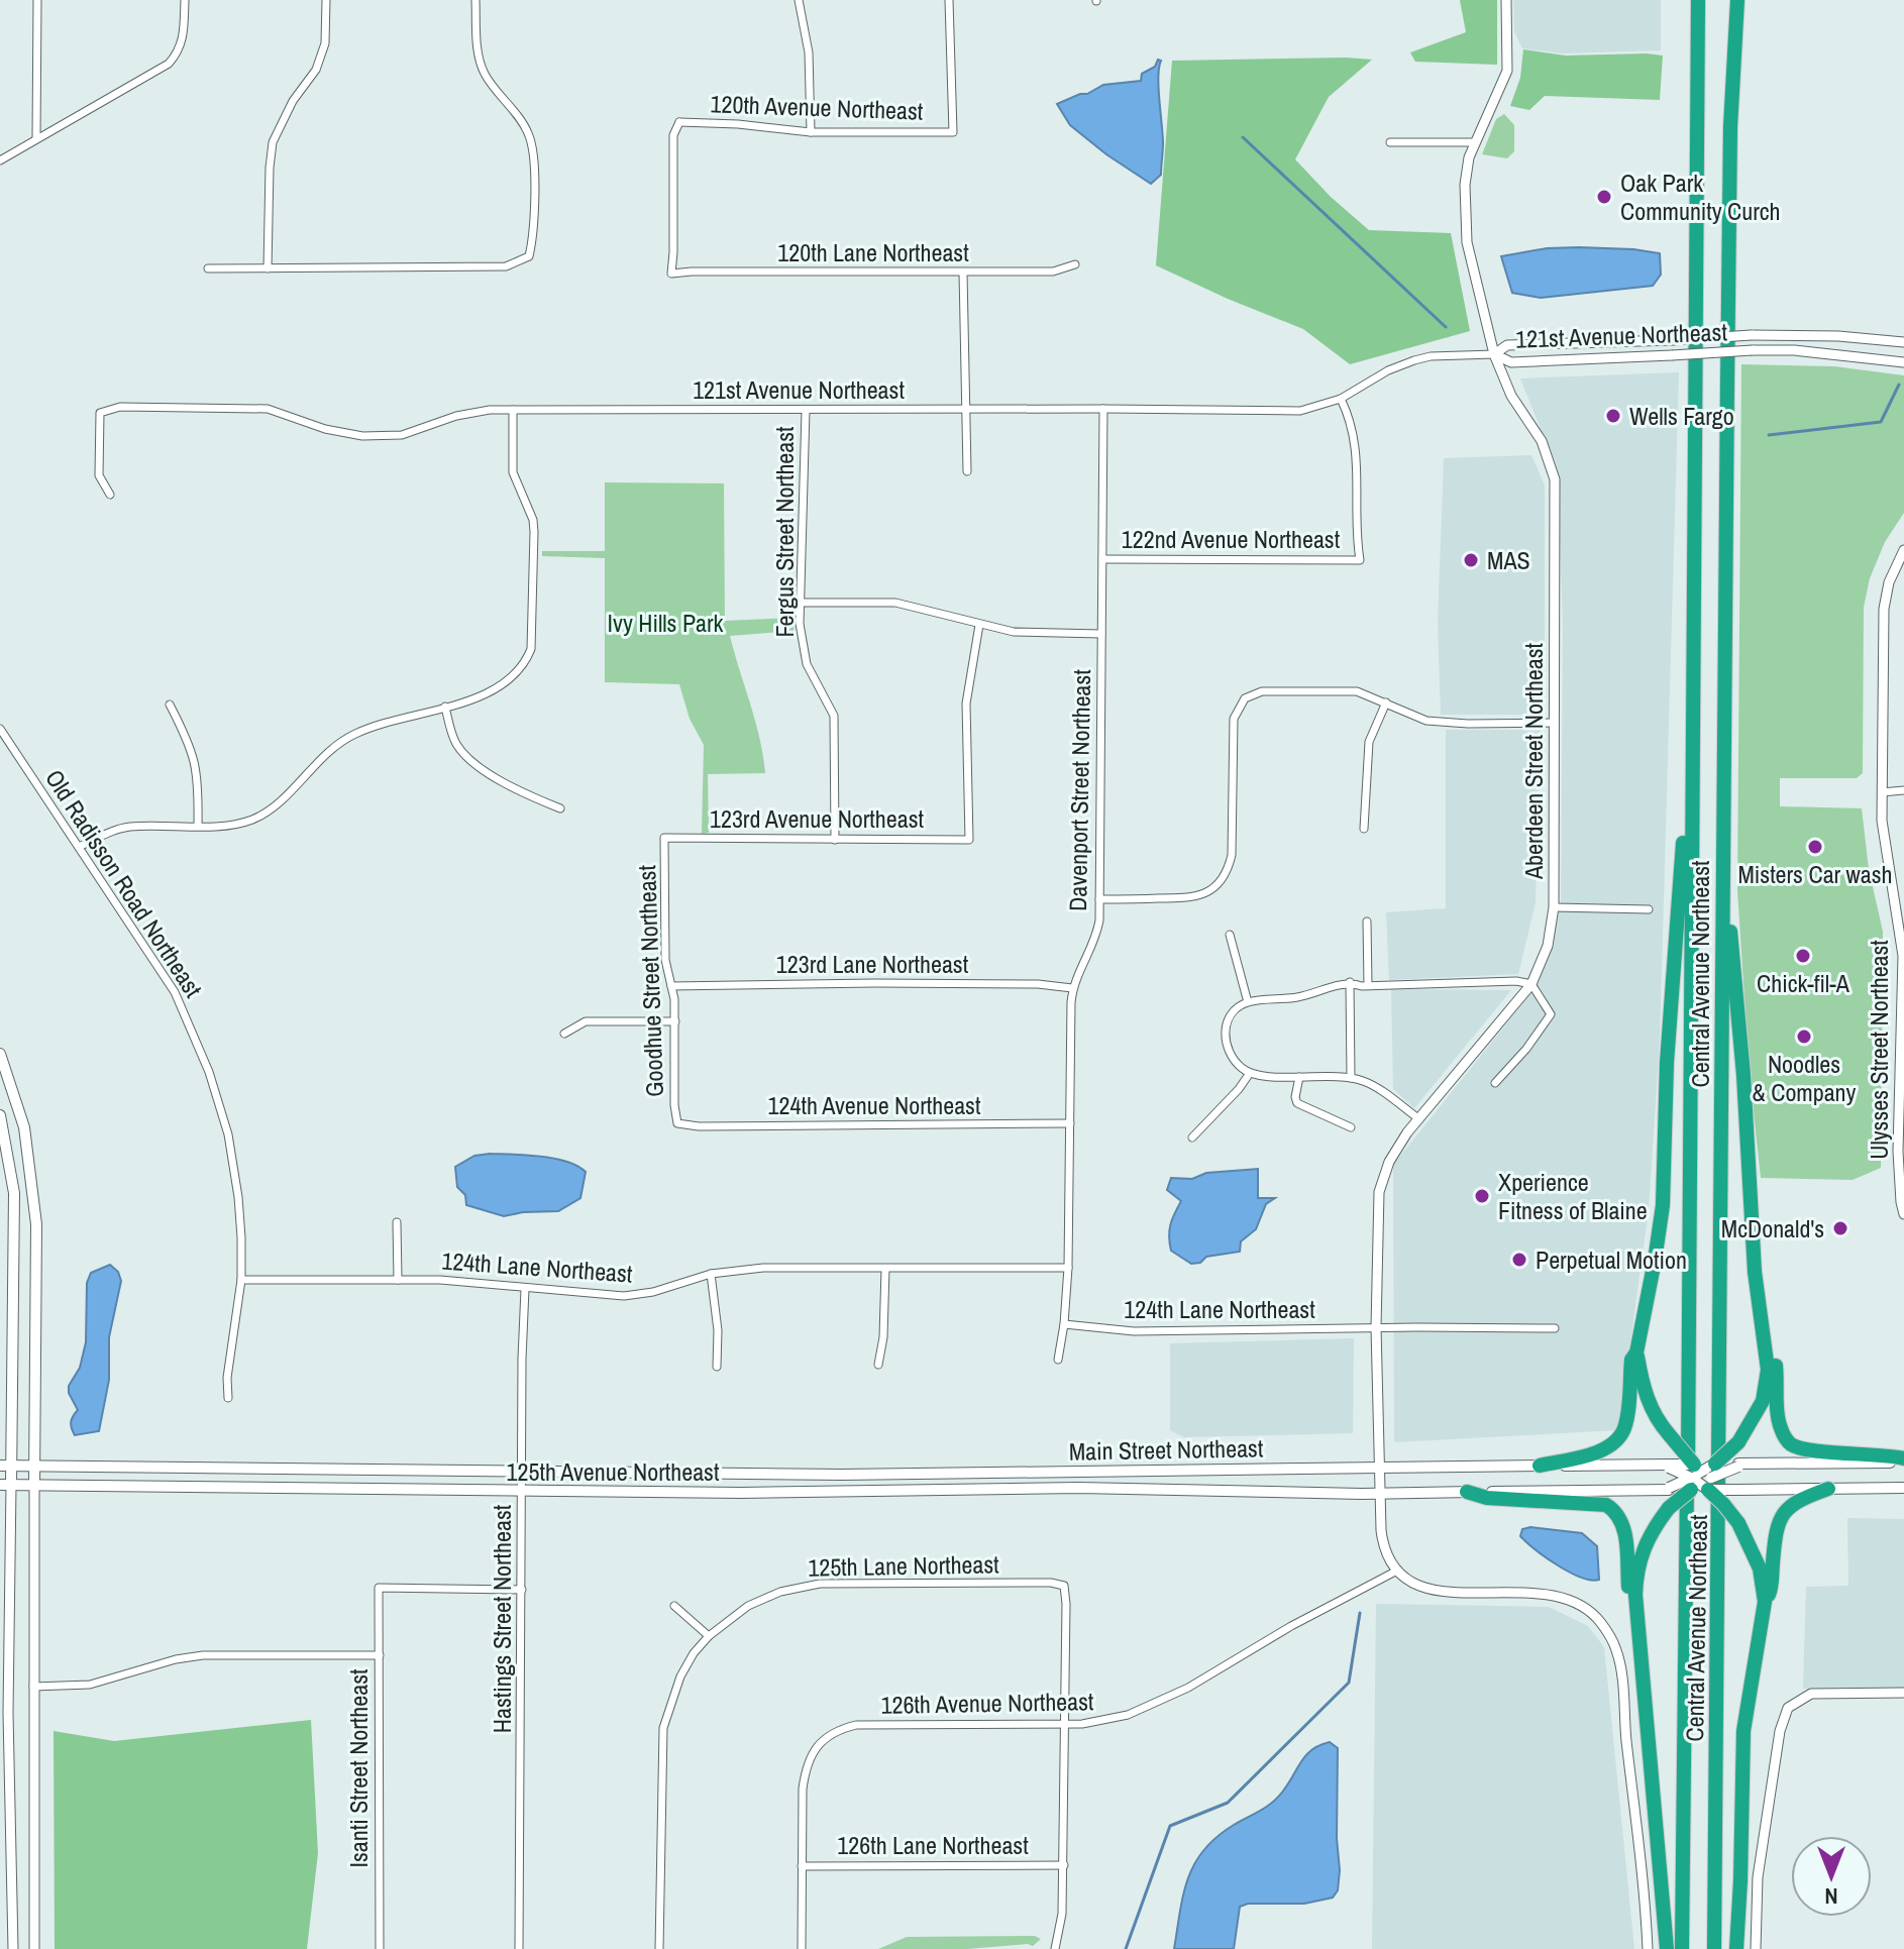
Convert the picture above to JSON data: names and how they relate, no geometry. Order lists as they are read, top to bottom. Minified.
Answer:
{"streets":{"highway":["Central Avenue Northeast"],"main road":["Main Street Northeast","125th Avenue Northeast"],"street":["120th Avenue Northeast","120th Lane Northeast","121st Avenue Northeast","Fergus Street Northeast","122nd Avenue Northeast","Aberdeen Street Northeast","Davenport Street Northeast","123rd Avenue Northeast","Old Radisson Road Northeast","123rd Lane Northeast","Goodhue Street Northeast","Ulysses Street Northeast","124th Avenue Northeast","124th Lane Northeast","125th Lane Northeast","Hastings Street Northeast","126th Avenue Northeast","Isanti Street Northeast","126th Lane Northeast"]},"crossings":[["120th Avenue Northeast","120th Lane Northeast"],["121st Avenue Northeast","Fergus Street Northeast"],["121st Avenue Northeast","122nd Avenue Northeast"],["121st Avenue Northeast","Aberdeen Street Northeast"],["121st Avenue Northeast","Davenport Street Northeast"],["Fergus Street Northeast","123rd Avenue Northeast"],["122nd Avenue Northeast","Davenport Street Northeast"],["Aberdeen Street Northeast","124th Lane Northeast"],["Aberdeen Street Northeast","Main Street Northeast"],["Davenport Street Northeast","123rd Lane Northeast"],["Davenport Street Northeast","124th Avenue Northeast"],["Davenport Street Northeast","124th Lane Northeast"],["123rd Avenue Northeast","Goodhue Street Northeast"],["Old Radisson Road Northeast","124th Lane Northeast"],["123rd Lane Northeast","Goodhue Street Northeast"],["Goodhue Street Northeast","124th Avenue Northeast"],["124th Lane Northeast","Hastings Street Northeast"],["Main Street Northeast","125th Avenue Northeast"],["Main Street Northeast","Hastings Street Northeast"],["125th Avenue Northeast","Hastings Street Northeast"],["125th Lane Northeast","126th Avenue Northeast"],["Hastings Street Northeast","Isanti Street Northeast"],["126th Avenue Northeast","126th Lane Northeast"]],"parks":["Ivy Hills Park"],"places":["Oak Park Community Curch","Wells Fargo","MAS","Misters Car wash","Chick-fil-A","Noodles & Company","Xperience Fitness of Blaine","McDonald's","Perpetual Motion"],"north":"bottom"}
